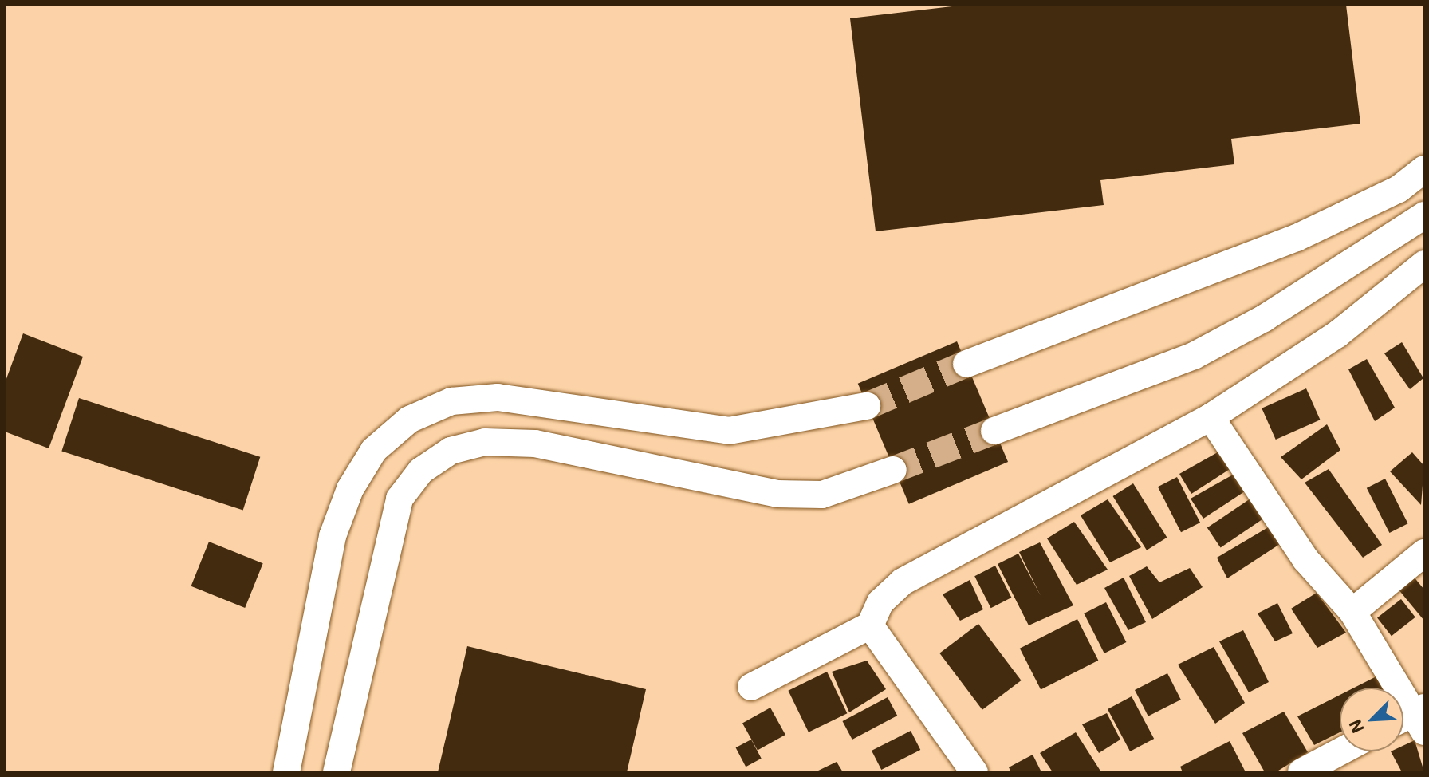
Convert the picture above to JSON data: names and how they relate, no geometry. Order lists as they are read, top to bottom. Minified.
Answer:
{"north":"bottom left"}
